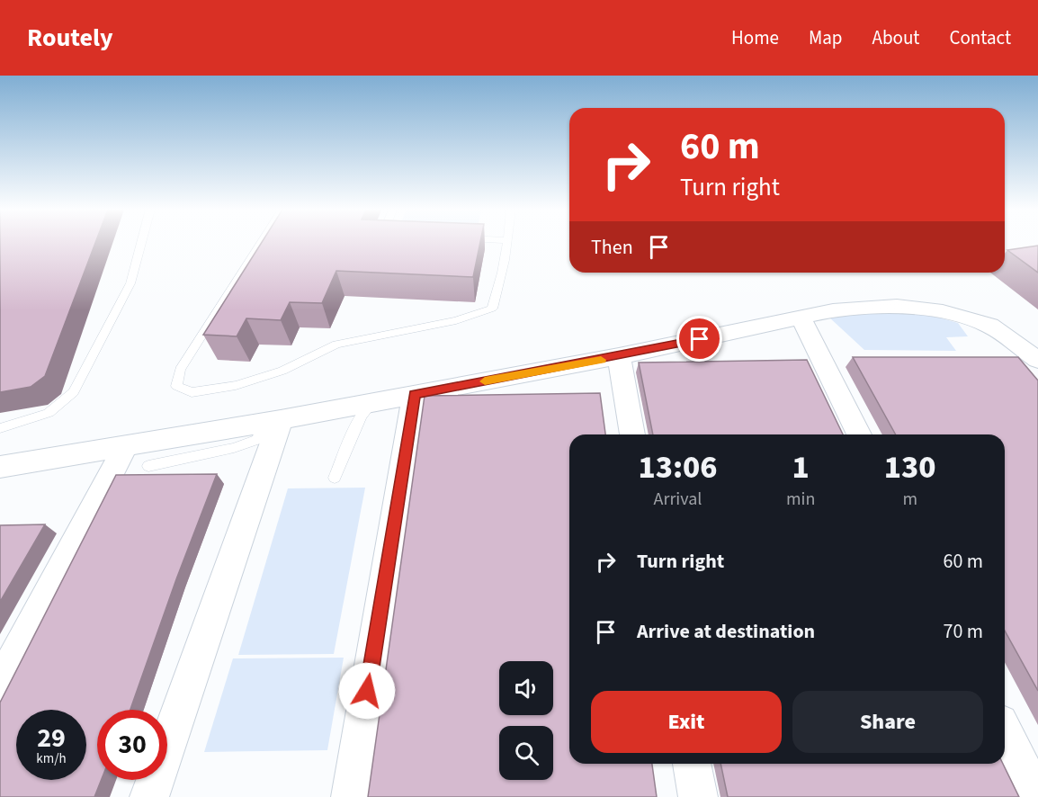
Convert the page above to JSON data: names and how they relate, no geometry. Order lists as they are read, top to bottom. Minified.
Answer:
{"page":{"header":"Routely","nav":["Home","Map","About","Contact"],"turn":["60 m","Turn right"],"then":"Then","eta":["13:06","Arrival","1","min","130","m"],"list":[{"name":"Turn right","value":"60 m"},{"name":"Arrive at destination","value":"70 m"}],"buttons":["Exit","Share"],"speed":"29 km/h","limit":"30"}}
